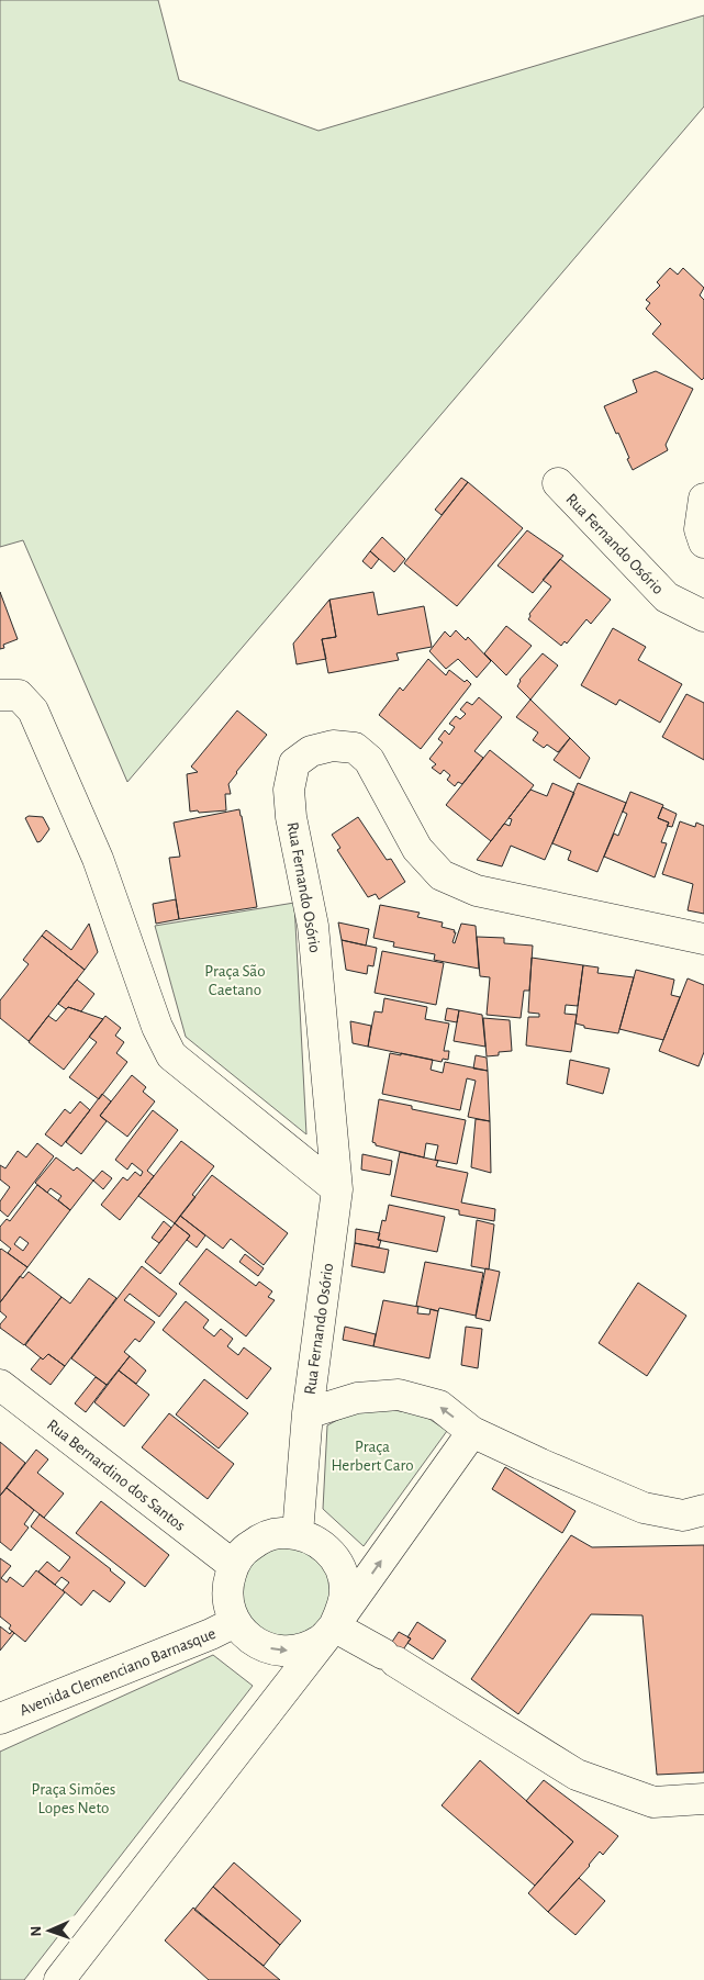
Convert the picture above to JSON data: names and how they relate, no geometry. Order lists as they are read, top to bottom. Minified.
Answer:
{"streets":{"street":["Rua Fernando Osório","Rua Bernardino dos Santos","Avenida Clemenciano Barnasque"]},"crossings":[["Rua Fernando Osório","Rua Bernardino dos Santos"],["Rua Fernando Osório","Avenida Clemenciano Barnasque"],["Rua Bernardino dos Santos","Avenida Clemenciano Barnasque"]],"parks":["Praça São Caetano","Praça Herbert Caro","Praça Simões Lopes Neto"],"north":"left"}
